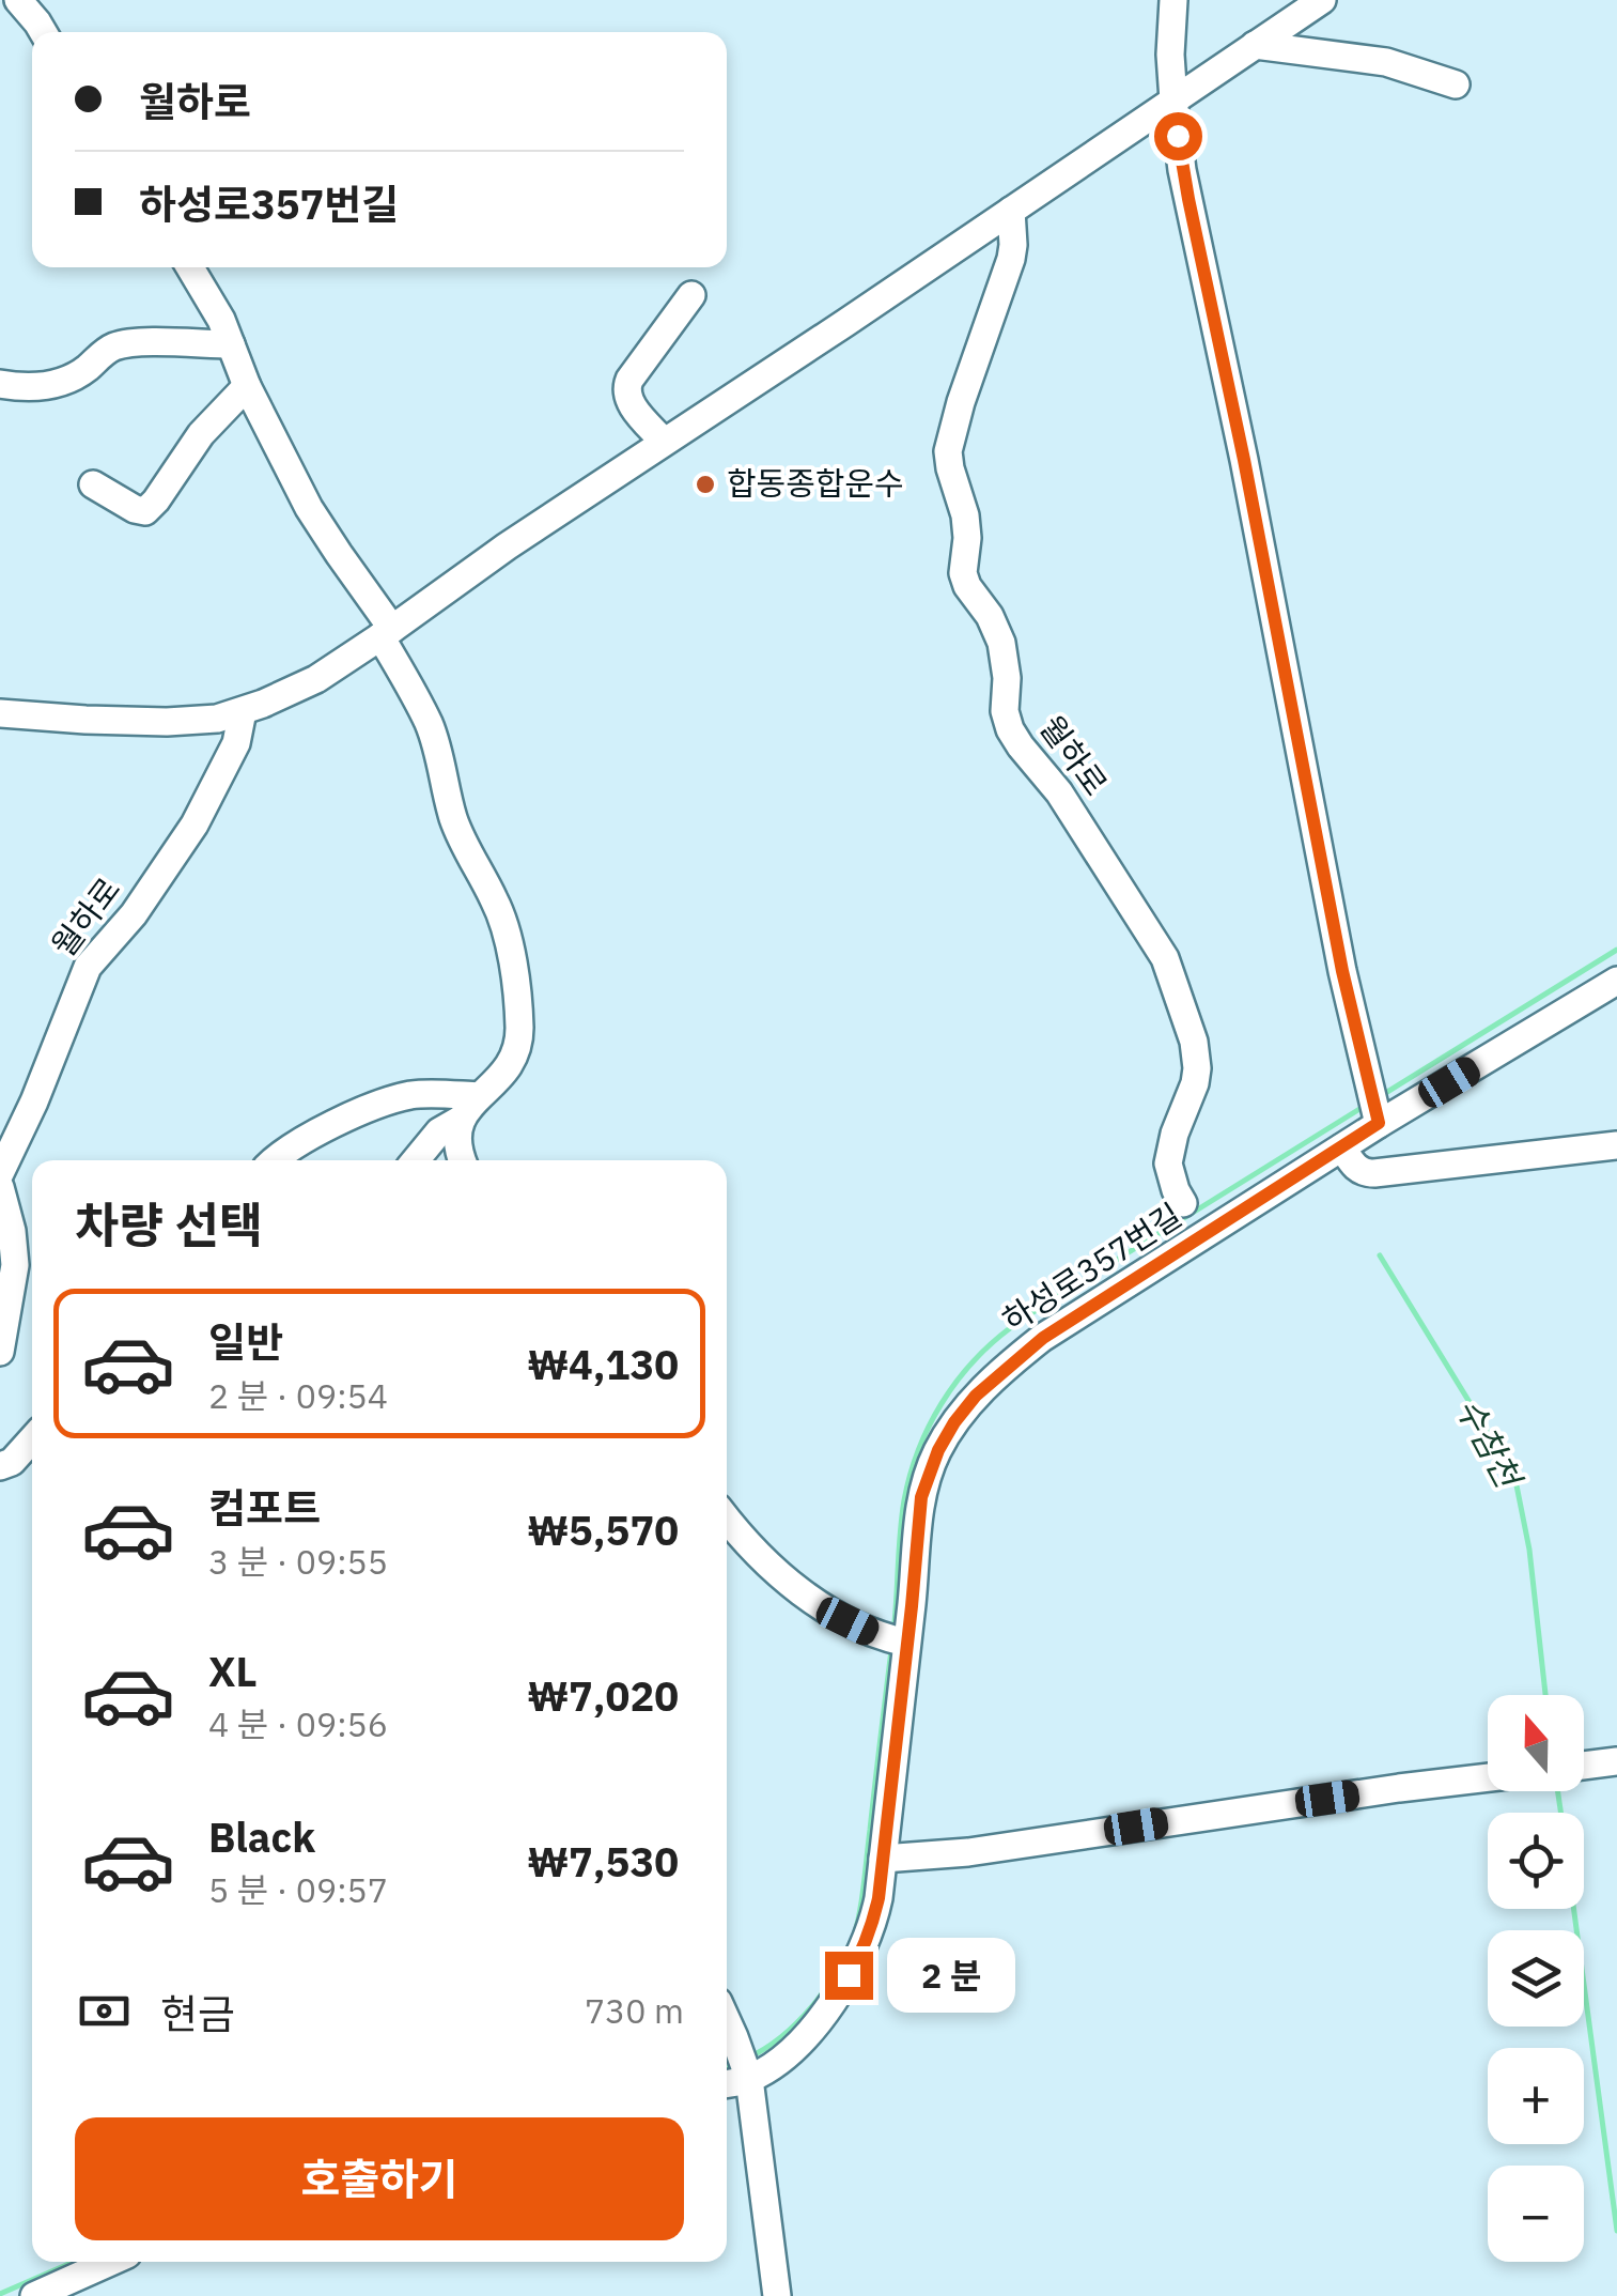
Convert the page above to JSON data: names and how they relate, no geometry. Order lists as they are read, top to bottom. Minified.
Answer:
{"streets":{"street":["월하로","하성로357번길"]},"water":["수참천"],"places":["합동종합운수"],"north":"top","page":{"banner":["월하로","하성로357번길"],"heading":"차량 선택","list":[{"name":"일반","note":"2 분 · 09:54","value":"₩4,130"},{"name":"컴포트","note":"3 분 · 09:55","value":"₩5,570"},{"name":"XL","note":"4 분 · 09:56","value":"₩7,020"},{"name":"Black","note":"5 분 · 09:57","value":"₩7,530"}],"map_buttons":["+","−"],"bubble":"2 분","pay":["현금","730 m"],"buttons":"호출하기"}}
